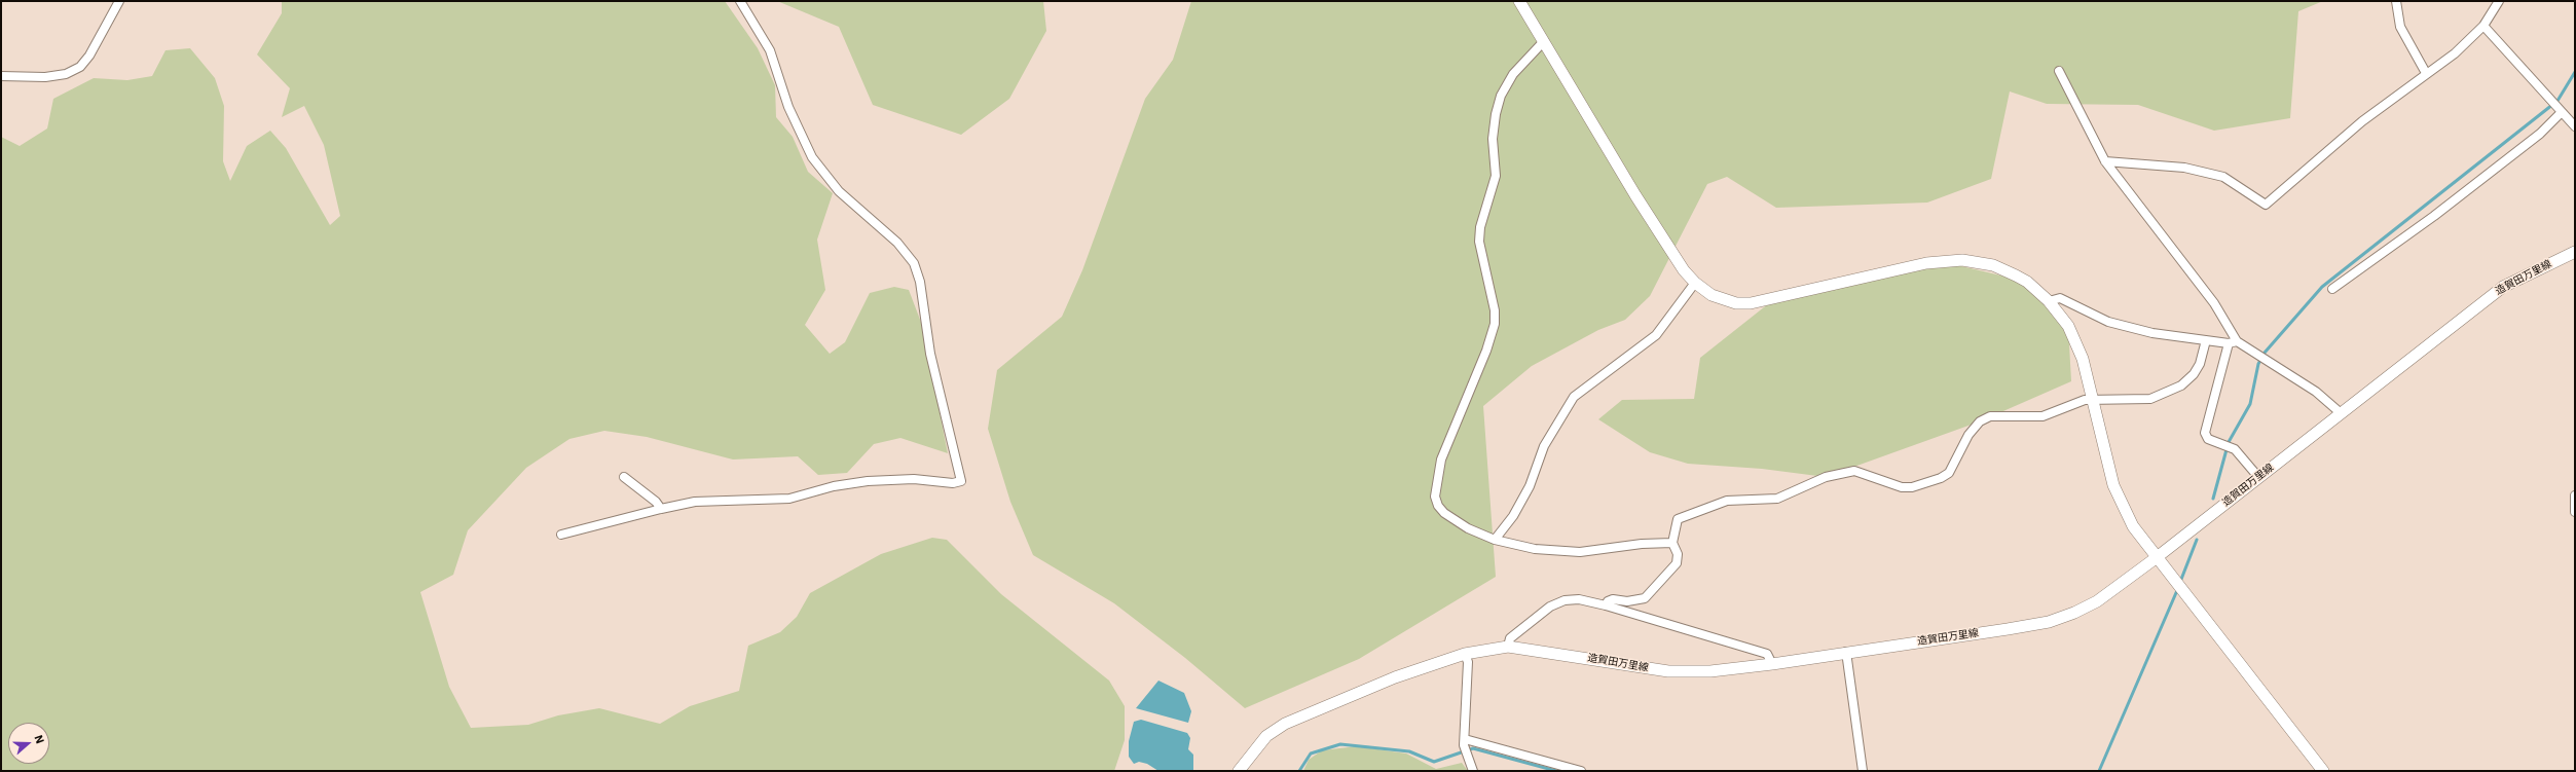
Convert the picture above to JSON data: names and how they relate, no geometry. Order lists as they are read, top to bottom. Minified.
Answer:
{"streets":{"main road":["造賀田万里線"]},"north":"right"}
